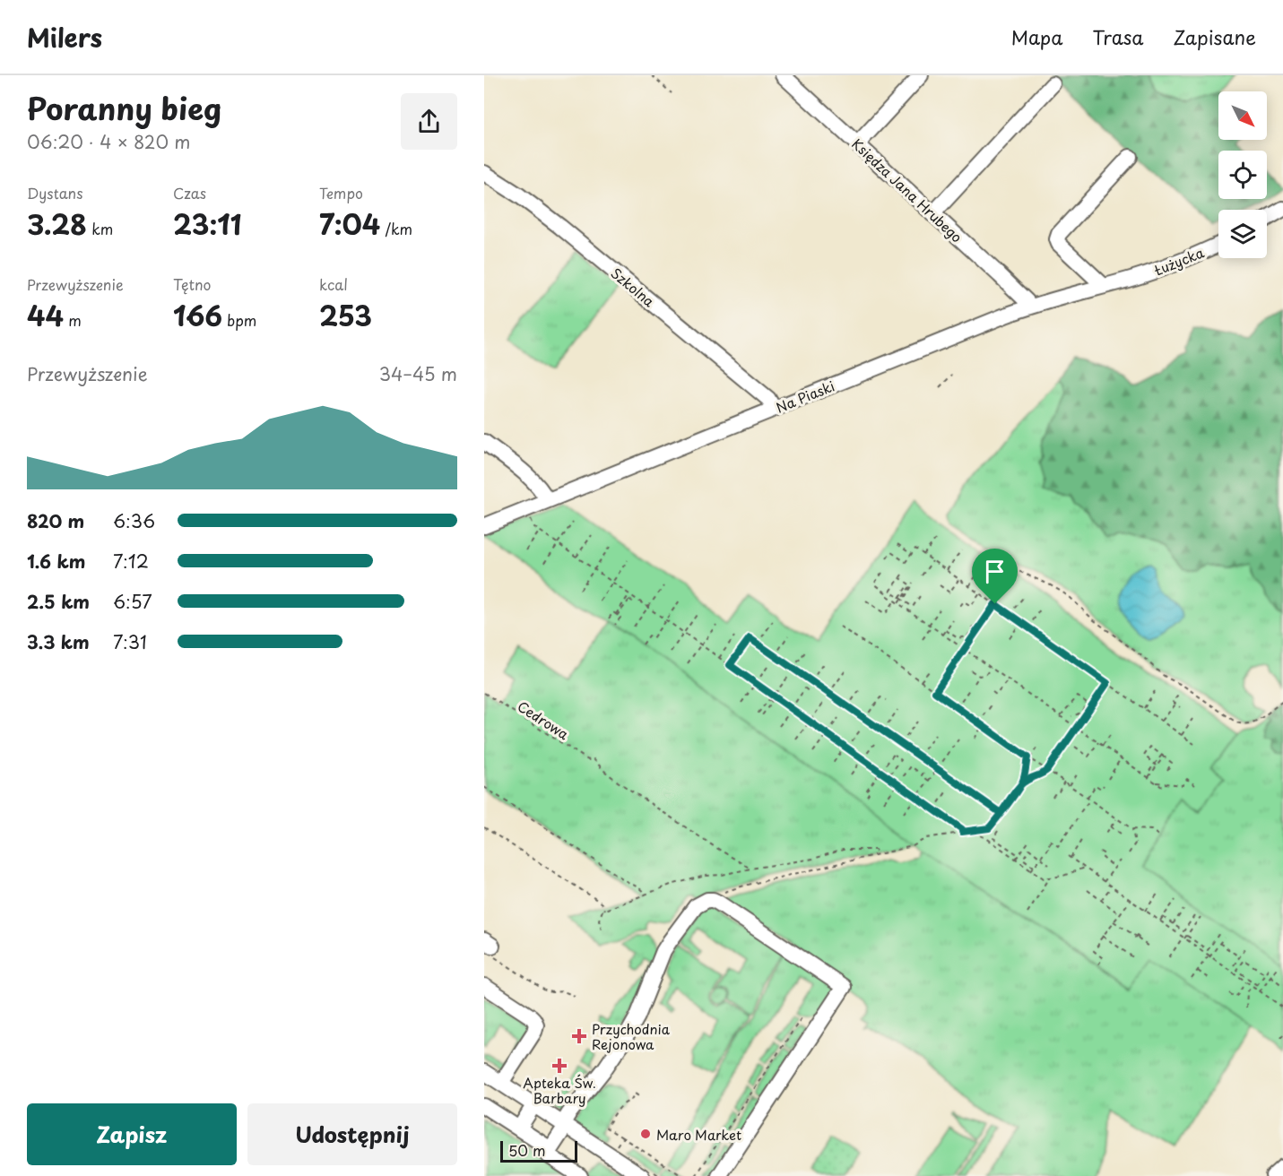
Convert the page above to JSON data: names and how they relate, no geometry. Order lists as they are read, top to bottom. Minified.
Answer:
{"streets":{"street":["Księdza Jana Hrubego","Łużycka","Szkolna","Na Piaski"],"path":["Cedrowa"]},"crossings":[["Księdza Jana Hrubego","Na Piaski"],["Łużycka","Na Piaski"],["Szkolna","Na Piaski"]],"places":{"health":["Przychodnia Rejonowa","Apteka Św. Barbary"],"other":["Maro Market"]},"scale_bar":"50 m","north":"bottom right","page":{"header":"Milers","nav":["Mapa","Trasa","Zapisane"],"heading":["Poranny bieg","06:20 · 4 × 820 m"],"stats":[["Dystans","3.28 km"],["Czas","23:11"],["Tempo","7:04 /km"],["Przewyższenie","44 m"],["Tętno","166 bpm"],["kcal","253"]],"chart":["Przewyższenie","34–45 m"],"list":[{"name":"820 m","note":"6:36"},{"name":"1.6 km","note":"7:12"},{"name":"2.5 km","note":"6:57"},{"name":"3.3 km","note":"7:31"}],"buttons":["Zapisz","Udostępnij"],"scale":"50 m"}}
